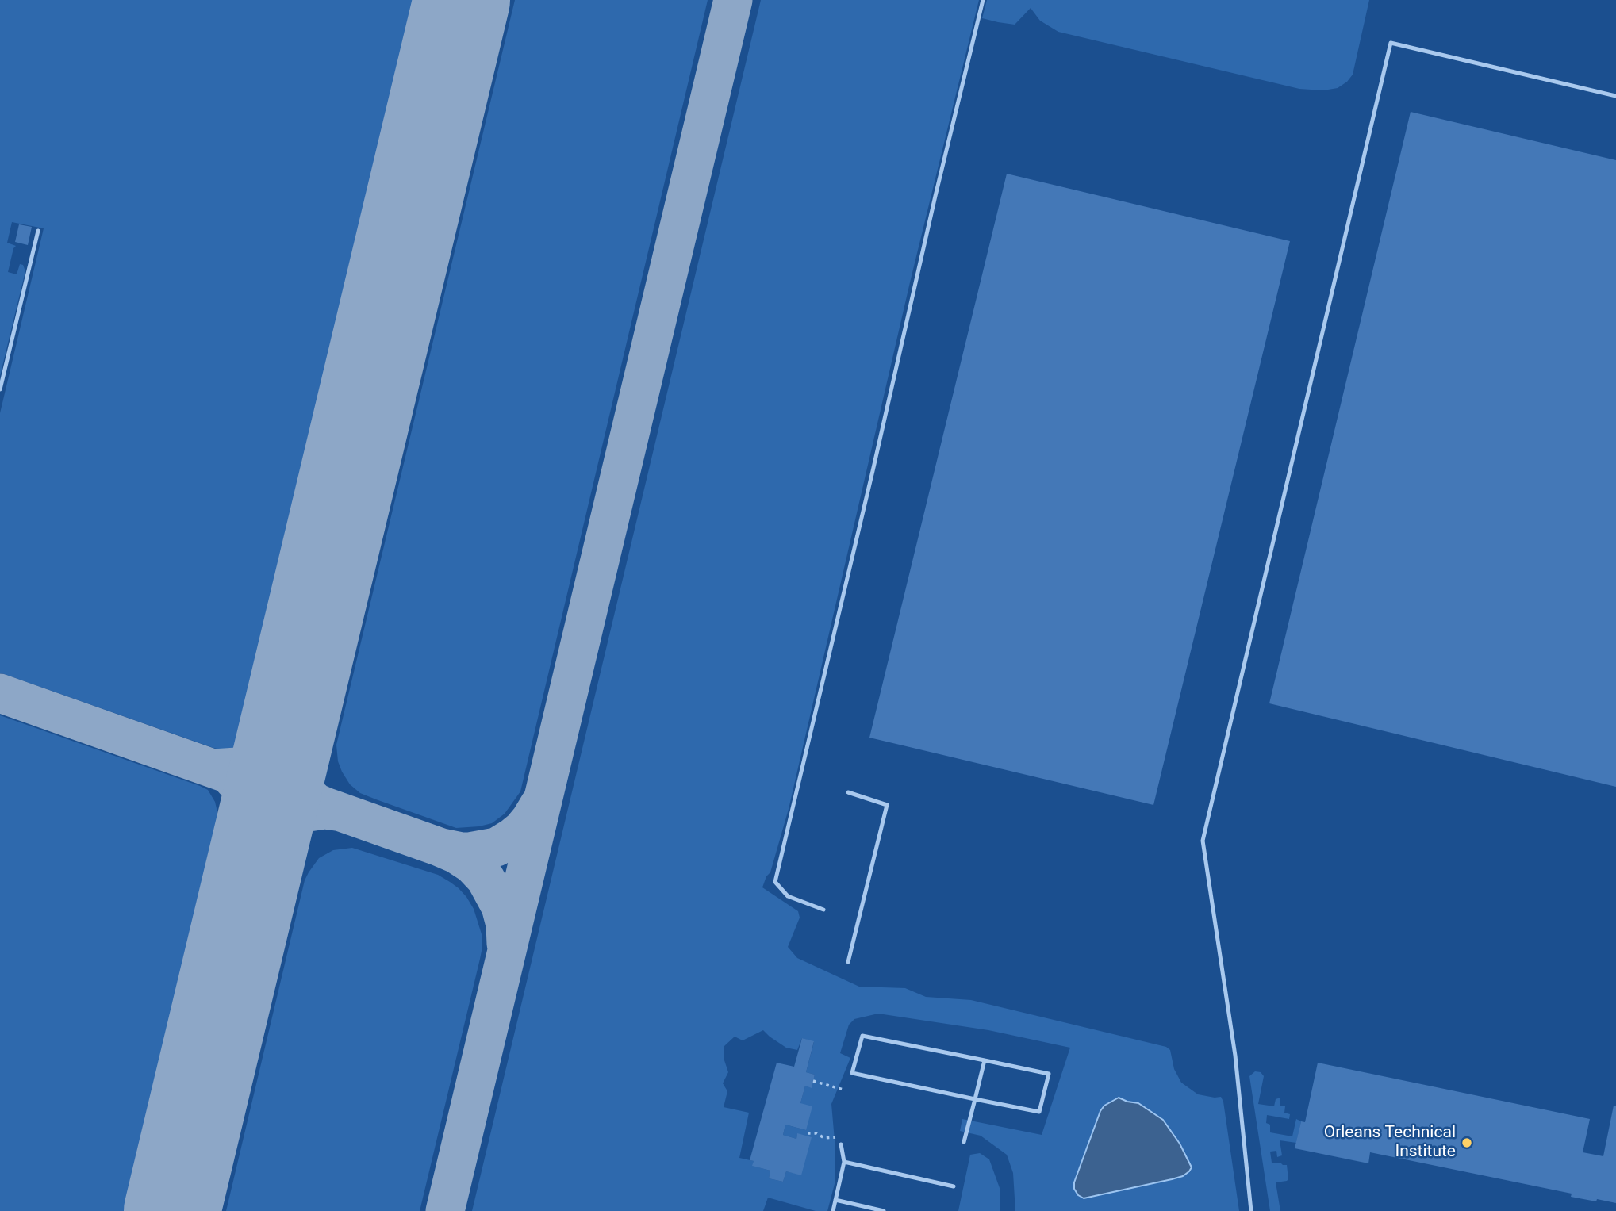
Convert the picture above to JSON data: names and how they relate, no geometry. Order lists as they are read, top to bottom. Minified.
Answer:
{"places":["Orleans Technical Institute"]}
